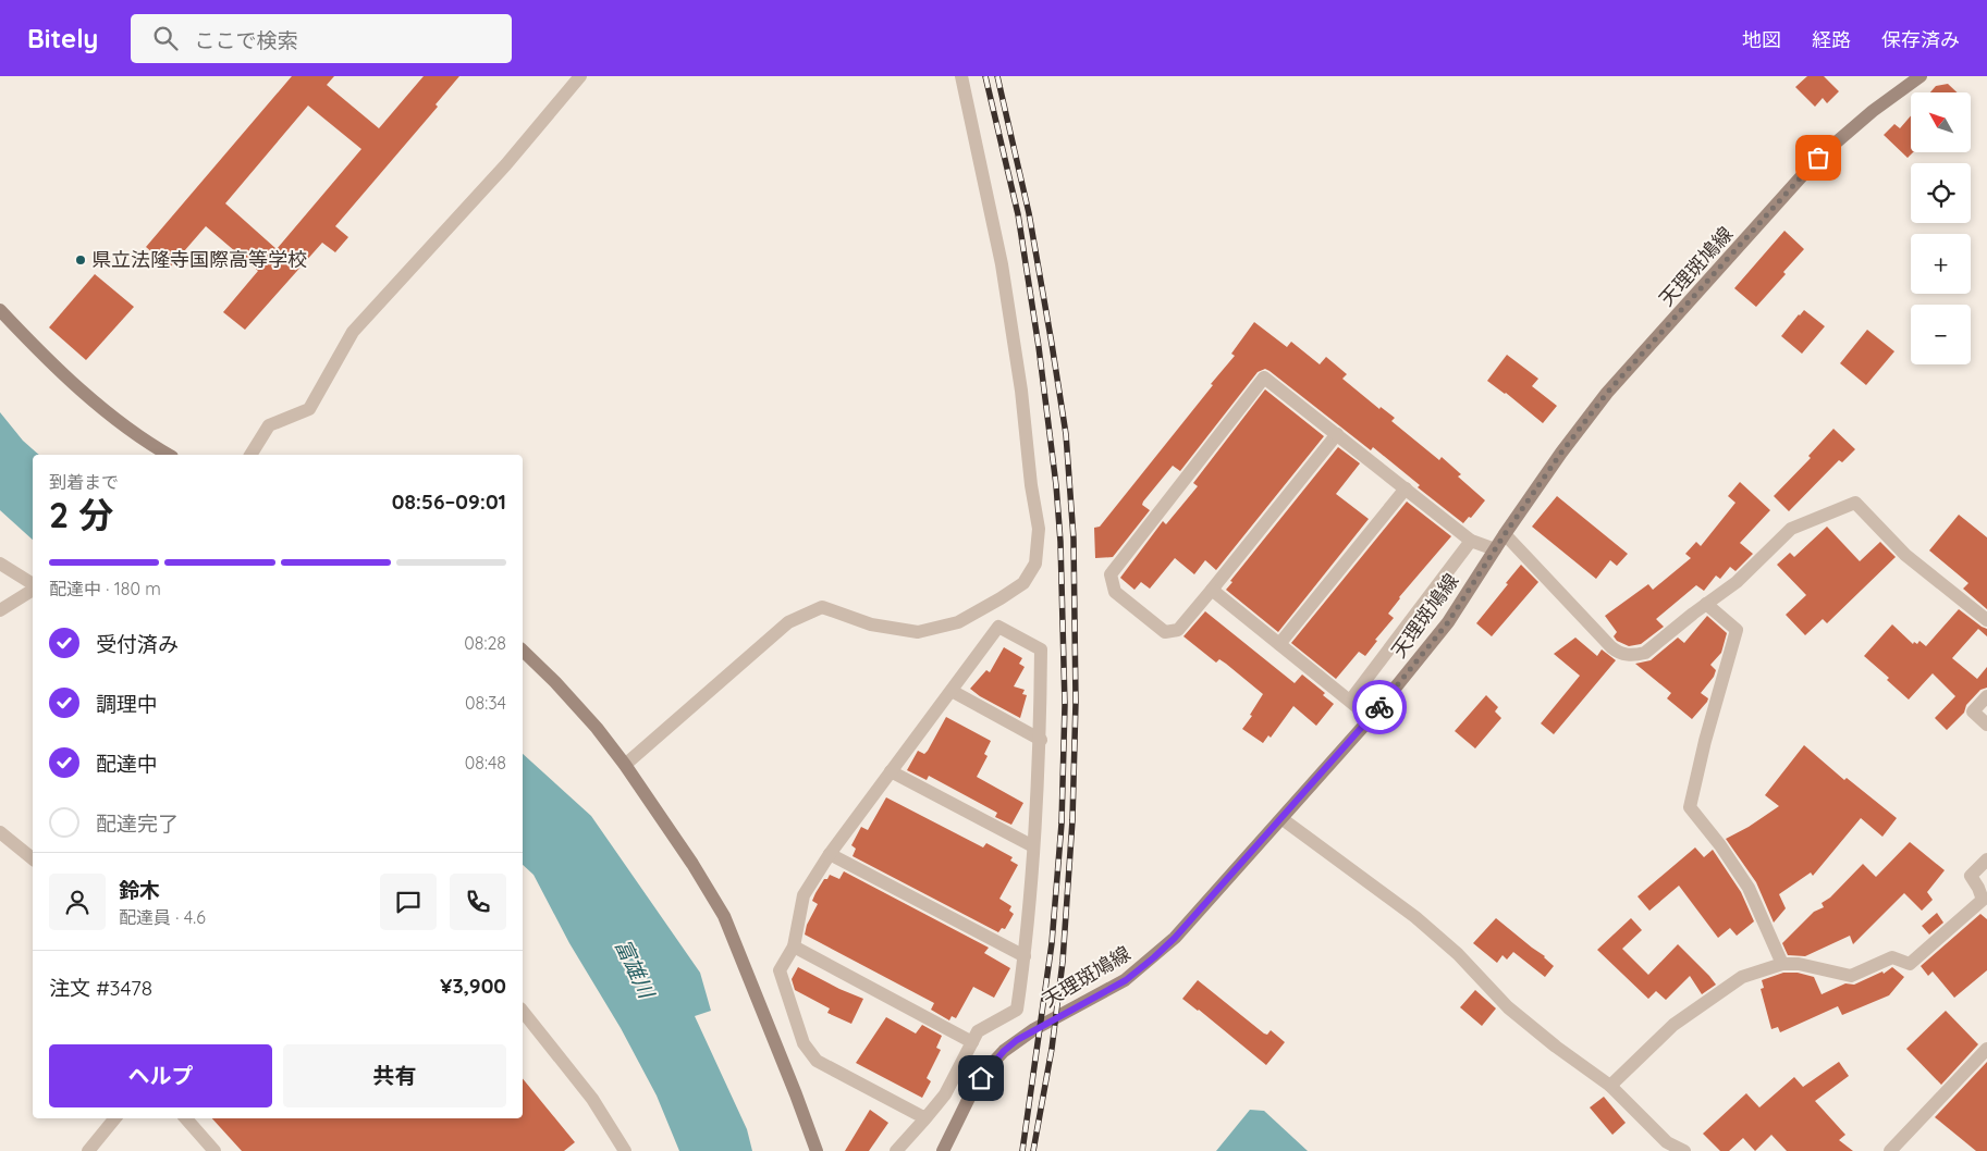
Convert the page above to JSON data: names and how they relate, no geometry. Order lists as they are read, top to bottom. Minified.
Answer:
{"streets":{"main road":["天理斑鳩線"]},"water":["富雄川"],"places":["県立法隆寺国際高等学校"],"north":"top left","page":{"header":"Bitely","search":"ここで検索","nav":["地図","経路","保存済み"],"map_buttons":["+","−"],"heading":["2 分","到着まで","08:56–09:01"],"panel":["鈴木","配達員 · 4.6","注文 #3478","¥3,900"],"bar":"配達中 · 180 m","list":[["受付済み","08:28"],["調理中","08:34"],["配達中","08:48"],"配達完了"],"buttons":["ヘルプ","共有"]}}
